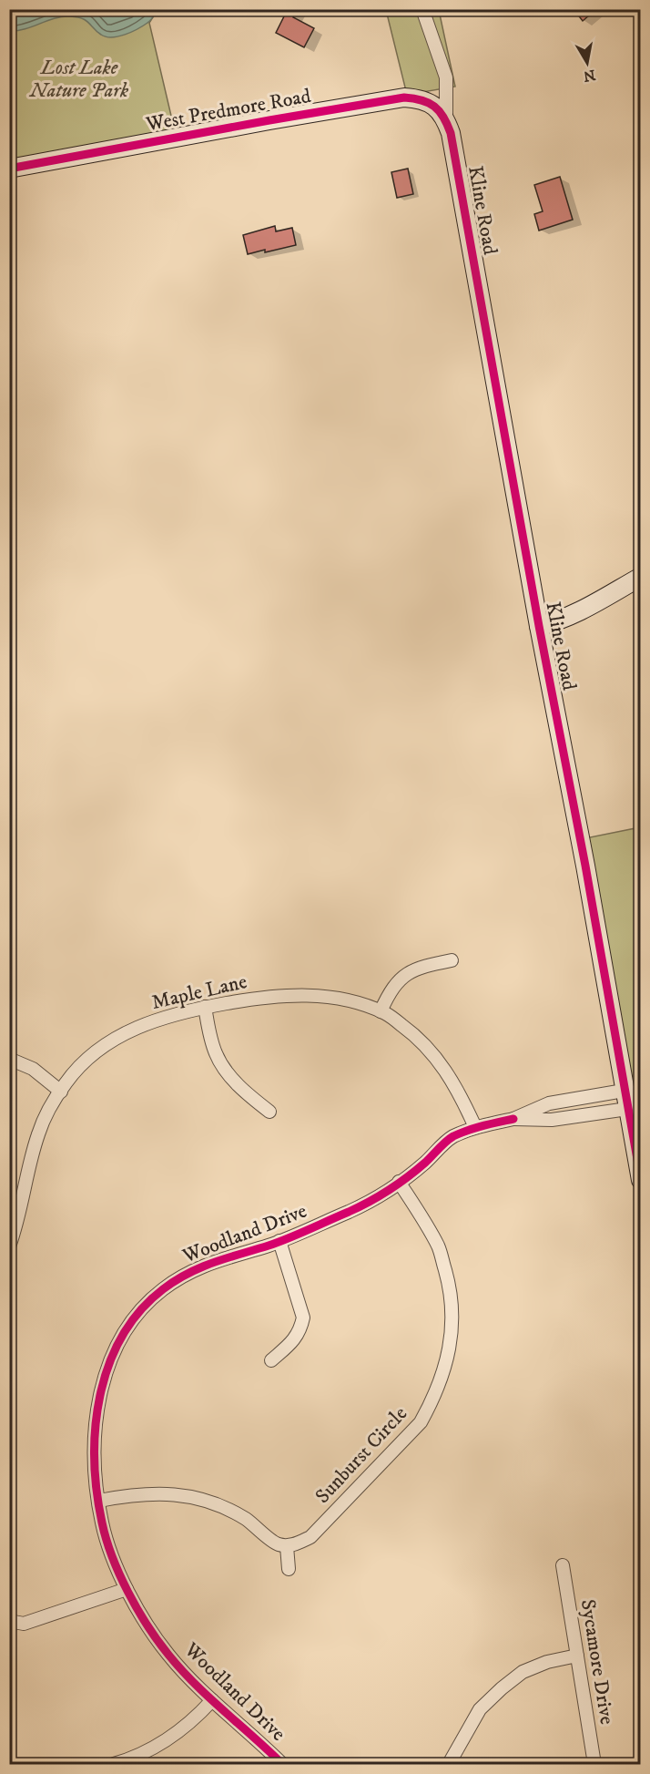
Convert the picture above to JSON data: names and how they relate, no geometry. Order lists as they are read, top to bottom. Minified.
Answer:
{"streets":{"street":["West Predmore Road","Kline Road","Maple Lane","Woodland Drive","Sunburst Circle","Sycamore Drive"]},"crossings":[["West Predmore Road","Kline Road"],["Kline Road","Woodland Drive"],["Maple Lane","Woodland Drive"],["Woodland Drive","Sunburst Circle"]],"parks":["Lost Lake Nature Park"],"north":"bottom"}
